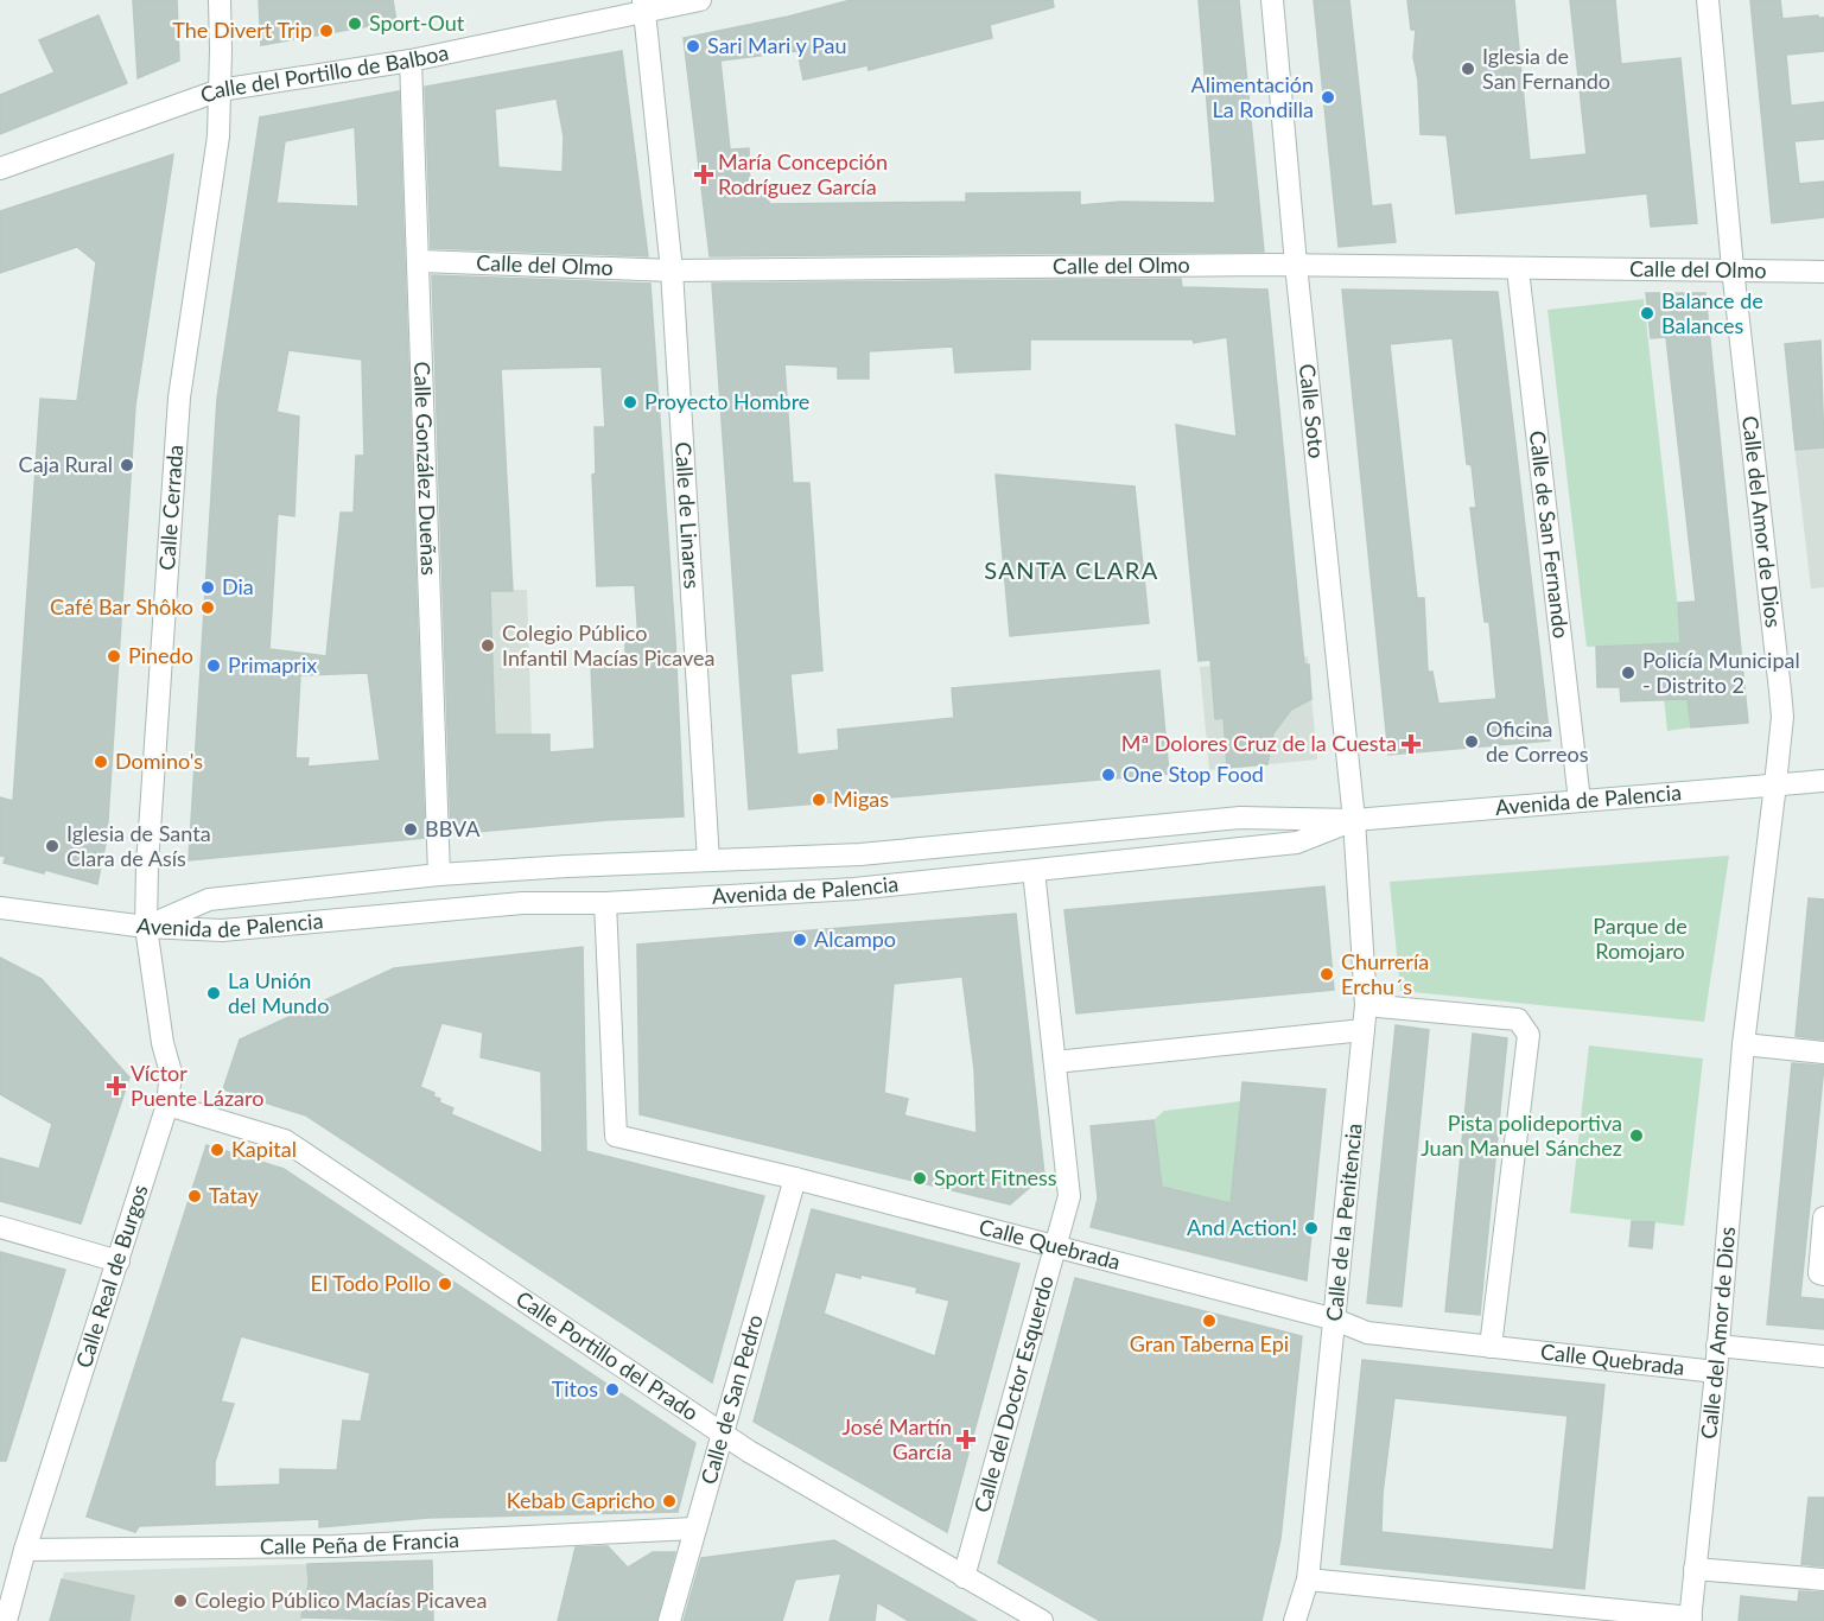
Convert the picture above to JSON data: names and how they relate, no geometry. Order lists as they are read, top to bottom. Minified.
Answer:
{"streets":{"street":["Calle del Portillo de Balboa","Calle del Olmo","Calle Soto","Calle González Dueñas","Calle Cerrada","Calle de Linares","Calle del Amor de Dios","Calle de San Fernando","Avenida de Palencia","Calle de la Penitencia","Calle Quebrada","Calle Real de Burgos","Calle Portillo del Prado","Calle del Doctor Esquerdo","Calle de San Pedro","Calle Peña de Francia"]},"crossings":[["Calle del Portillo de Balboa","Calle González Dueñas"],["Calle del Portillo de Balboa","Calle Cerrada"],["Calle del Portillo de Balboa","Calle de Linares"],["Calle del Olmo","Calle Soto"],["Calle del Olmo","Calle González Dueñas"],["Calle del Olmo","Calle de Linares"],["Calle del Olmo","Calle del Amor de Dios"],["Calle del Olmo","Calle de San Fernando"],["Calle Soto","Avenida de Palencia"],["Calle Soto","Calle de la Penitencia"],["Calle González Dueñas","Avenida de Palencia"],["Calle Cerrada","Avenida de Palencia"],["Calle Cerrada","Calle Real de Burgos"],["Calle de Linares","Avenida de Palencia"],["Calle del Amor de Dios","Avenida de Palencia"],["Calle del Amor de Dios","Calle Quebrada"],["Calle de San Fernando","Avenida de Palencia"],["Avenida de Palencia","Calle de la Penitencia"],["Avenida de Palencia","Calle Quebrada"],["Avenida de Palencia","Calle Real de Burgos"],["Avenida de Palencia","Calle del Doctor Esquerdo"],["Calle de la Penitencia","Calle Quebrada"],["Calle Quebrada","Calle del Doctor Esquerdo"],["Calle Quebrada","Calle de San Pedro"],["Calle Real de Burgos","Calle Portillo del Prado"],["Calle Real de Burgos","Calle Peña de Francia"],["Calle Portillo del Prado","Calle del Doctor Esquerdo"],["Calle Portillo del Prado","Calle de San Pedro"],["Calle de San Pedro","Calle Peña de Francia"]],"districts":["SANTA CLARA"],"parks":["Parque de Romojaro"],"places":{"other":["Sport-Out","The Divert Trip","Sari Mari y Pau","Iglesia de San Fernando","Alimentación La Rondilla","Balance de Balances","Proyecto Hombre","Caja Rural","Dia","Café Bar Shôko","Colegio Público Infantil Macías Picavea","Pinedo","Primaprix","Policía Municipal - Distrito 2","Oficina de Correos","Domino's","One Stop Food","Migas","BBVA","Iglesia de Santa Clara de Asís","Alcampo","Churrería Erchu´s","La Unión del Mundo","Pista polideportiva Juan Manuel Sánchez","Kapital","Sport Fitness","Tatay","And Action!","El Todo Pollo","Gran Taberna Epi","Titos","Kebab Capricho","Colegio Público Macías Picavea"],"health":["María Concepción Rodríguez García","Mª Dolores Cruz de la Cuesta","Víctor Puente Lázaro","José Martín García"]}}
